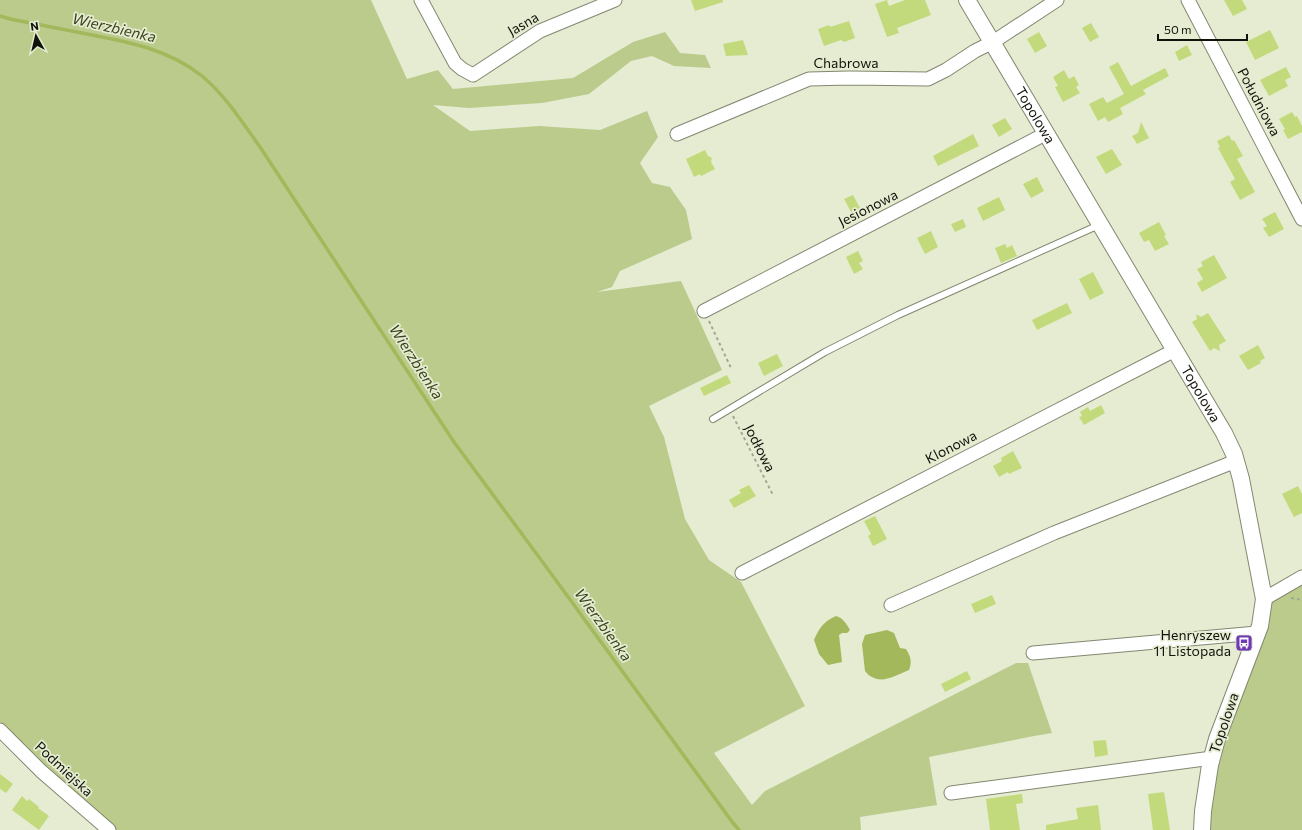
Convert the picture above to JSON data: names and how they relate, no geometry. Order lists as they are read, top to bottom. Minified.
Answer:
{"streets":{"street":["Jasna","Chabrowa","Południowa","Topolowa","Jesionowa","Klonowa","Podmiejska"],"path":["Jodłowa"]},"crossings":[["Chabrowa","Topolowa"],["Topolowa","Jesionowa"],["Topolowa","Klonowa"]],"water":["Wierzbienka"],"places":{"bus stop":["Henryszew 11 Listopada"]},"scale_bar":"50 m","north":"top"}
